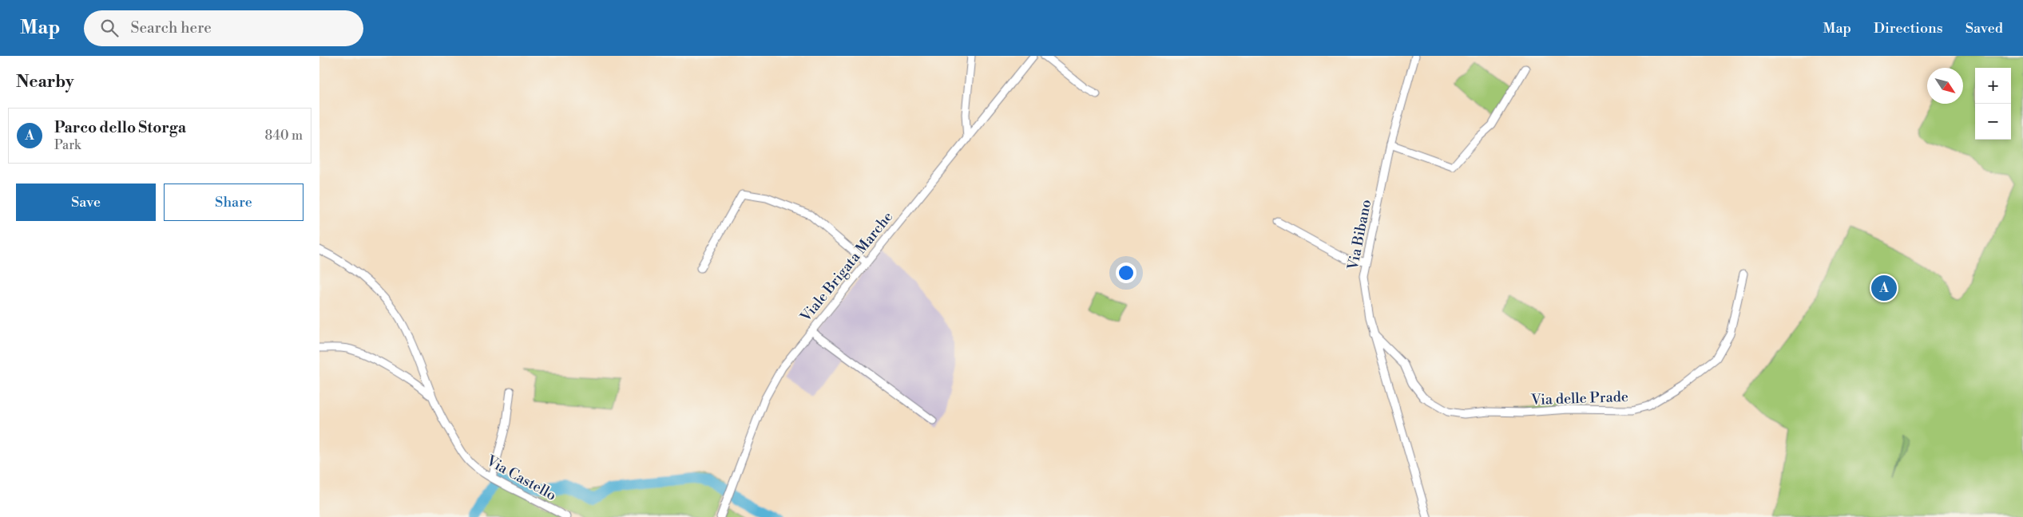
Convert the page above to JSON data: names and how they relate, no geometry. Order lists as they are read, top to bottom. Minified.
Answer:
{"streets":{"street":["Via Bibano","Viale Brigata Marche","Via delle Prade","Via Castello"]},"crossings":[["Via Bibano","Via delle Prade"]],"north":"bottom right","page":{"header":"Map","search":"Search here","nav":["Map","Directions","Saved"],"heading":"Nearby","map_buttons":["+","−"],"list":[{"mark":"A","name":"Parco dello Storga","note":"Park","value":"840 m"}],"buttons":["Save","Share"],"pins":"A"}}
